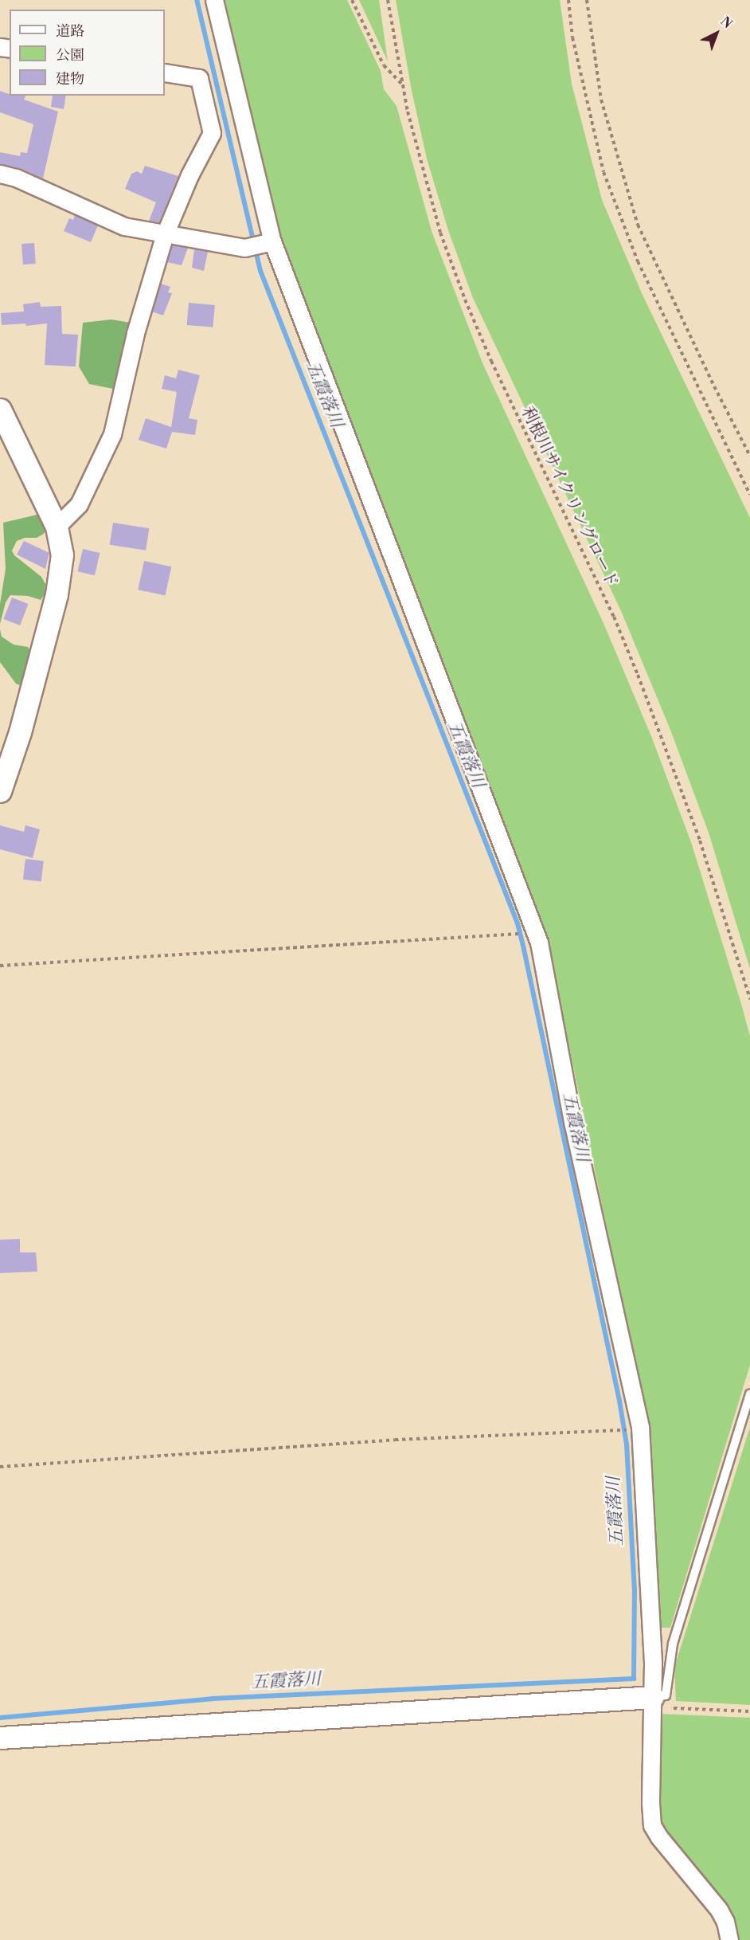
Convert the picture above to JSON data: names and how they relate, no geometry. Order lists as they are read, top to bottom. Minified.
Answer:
{"streets":{"path":["利根川サイクリングロード"]},"water":["五霞落川"],"legend":["道路","公園","建物"],"north":"top right"}
